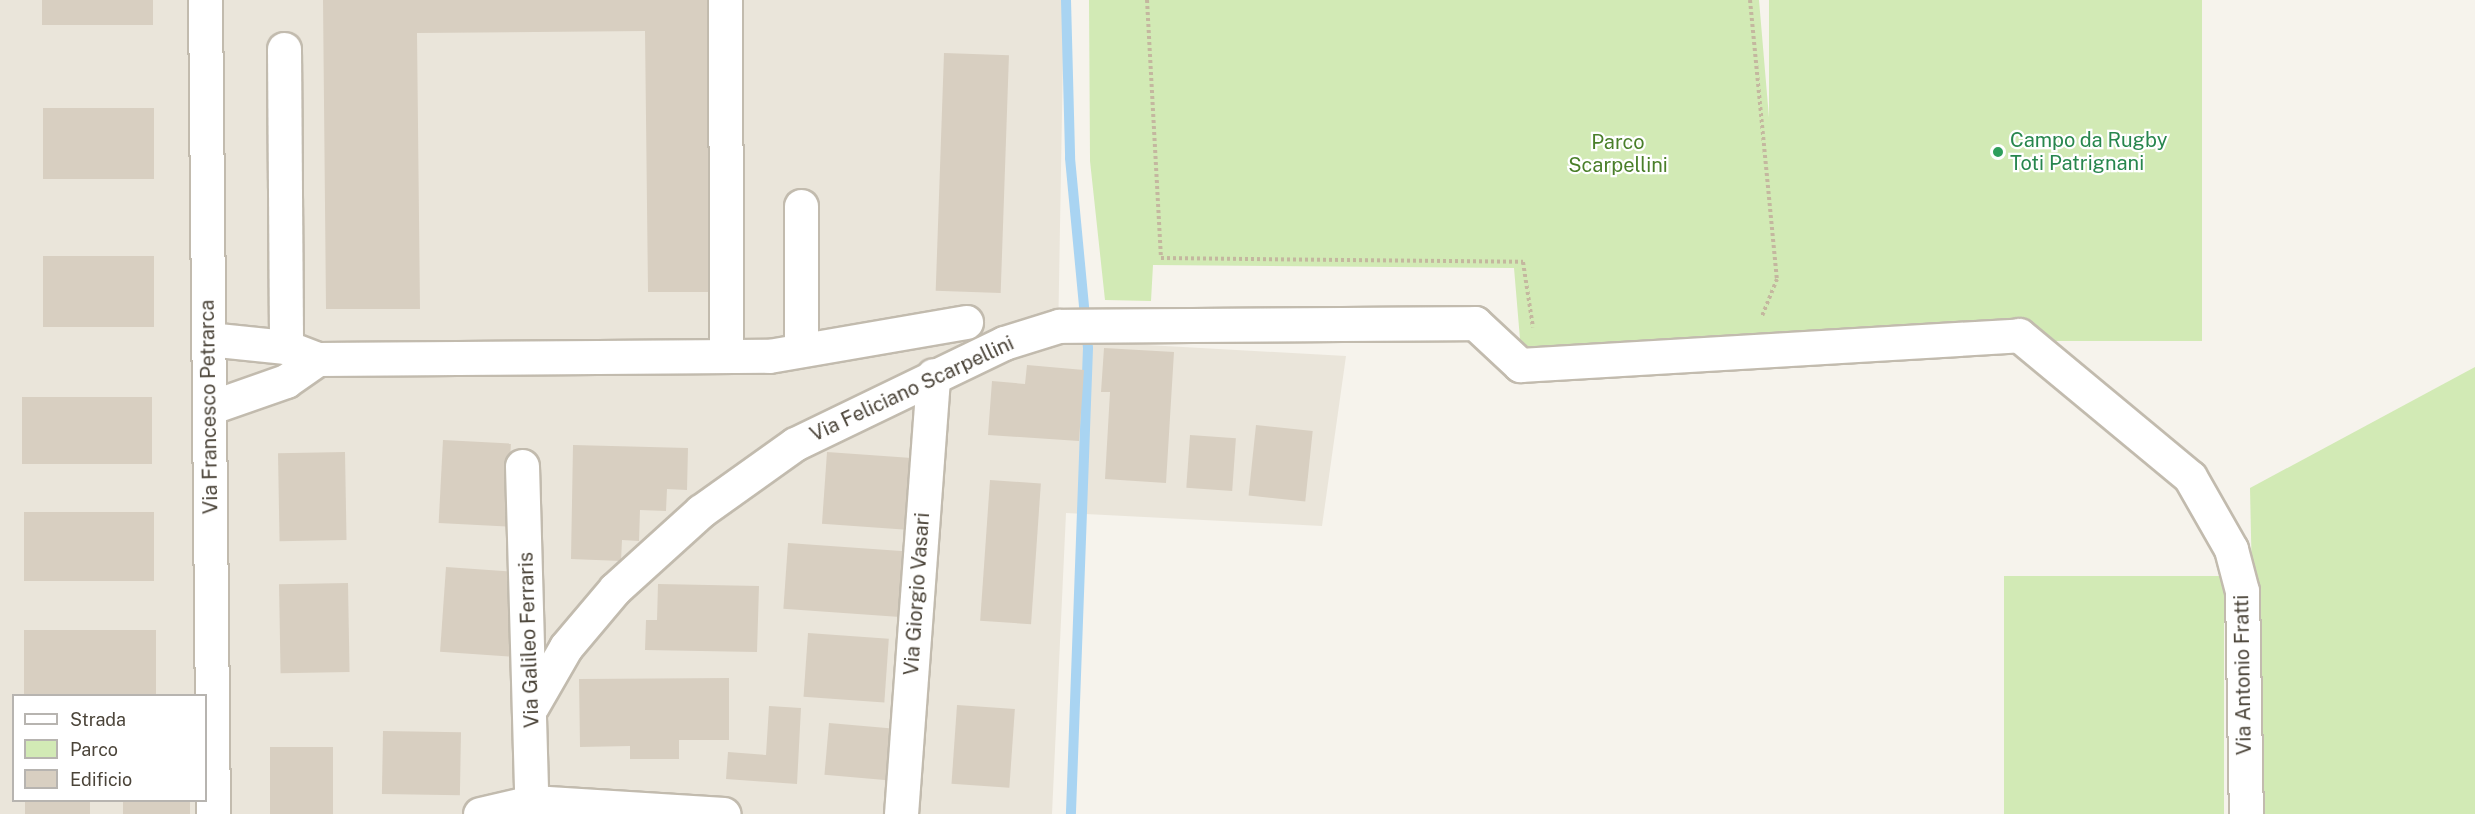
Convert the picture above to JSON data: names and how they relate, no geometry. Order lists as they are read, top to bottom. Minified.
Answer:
{"streets":{"street":["Via Feliciano Scarpellini","Via Francesco Petrarca","Via Giorgio Vasari","Via Galileo Ferraris","Via Antonio Fratti"]},"crossings":[["Via Feliciano Scarpellini","Via Giorgio Vasari"],["Via Feliciano Scarpellini","Via Galileo Ferraris"]],"parks":["Parco Scarpellini"],"places":["Campo da Rugby Toti Patrignani"],"legend":["Strada","Parco","Edificio"]}
